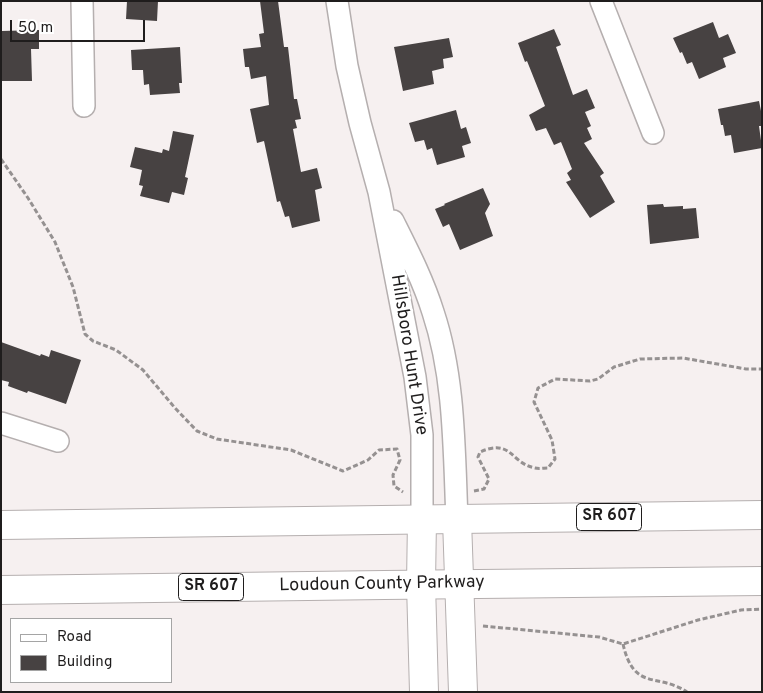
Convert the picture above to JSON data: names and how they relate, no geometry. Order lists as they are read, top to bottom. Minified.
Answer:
{"streets":{"main road":["SR 607","Loudoun County Parkway"],"street":["Hillsboro Hunt Drive"]},"crossings":[["Hillsboro Hunt Drive","SR 607"]],"legend":["Road","Building"],"scale_bar":"50 m"}
